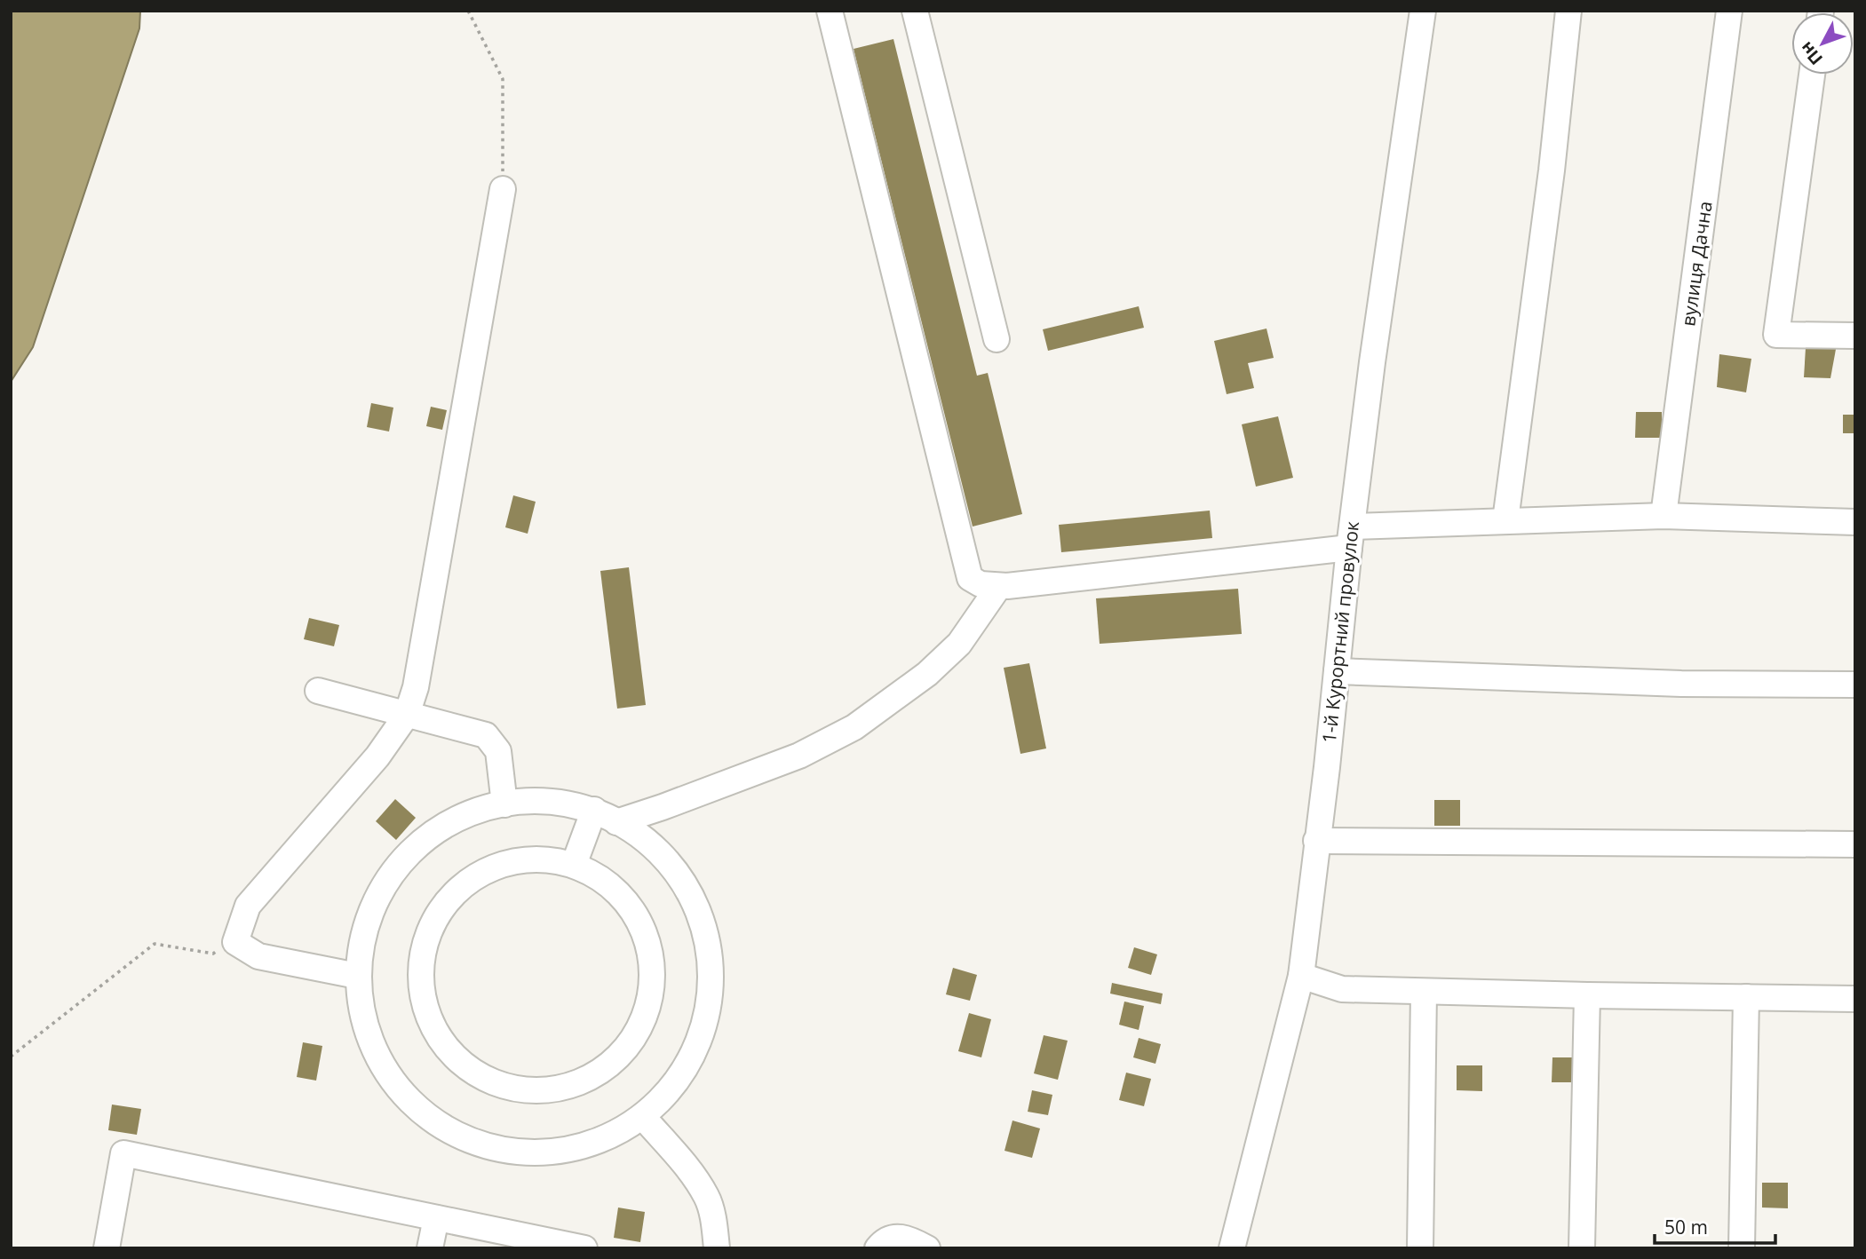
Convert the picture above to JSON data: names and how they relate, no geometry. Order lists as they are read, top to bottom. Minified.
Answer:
{"streets":{"street":["вулиця Дачна","1-й Курортний провулок"]},"scale_bar":"50 m","north":"bottom left"}
